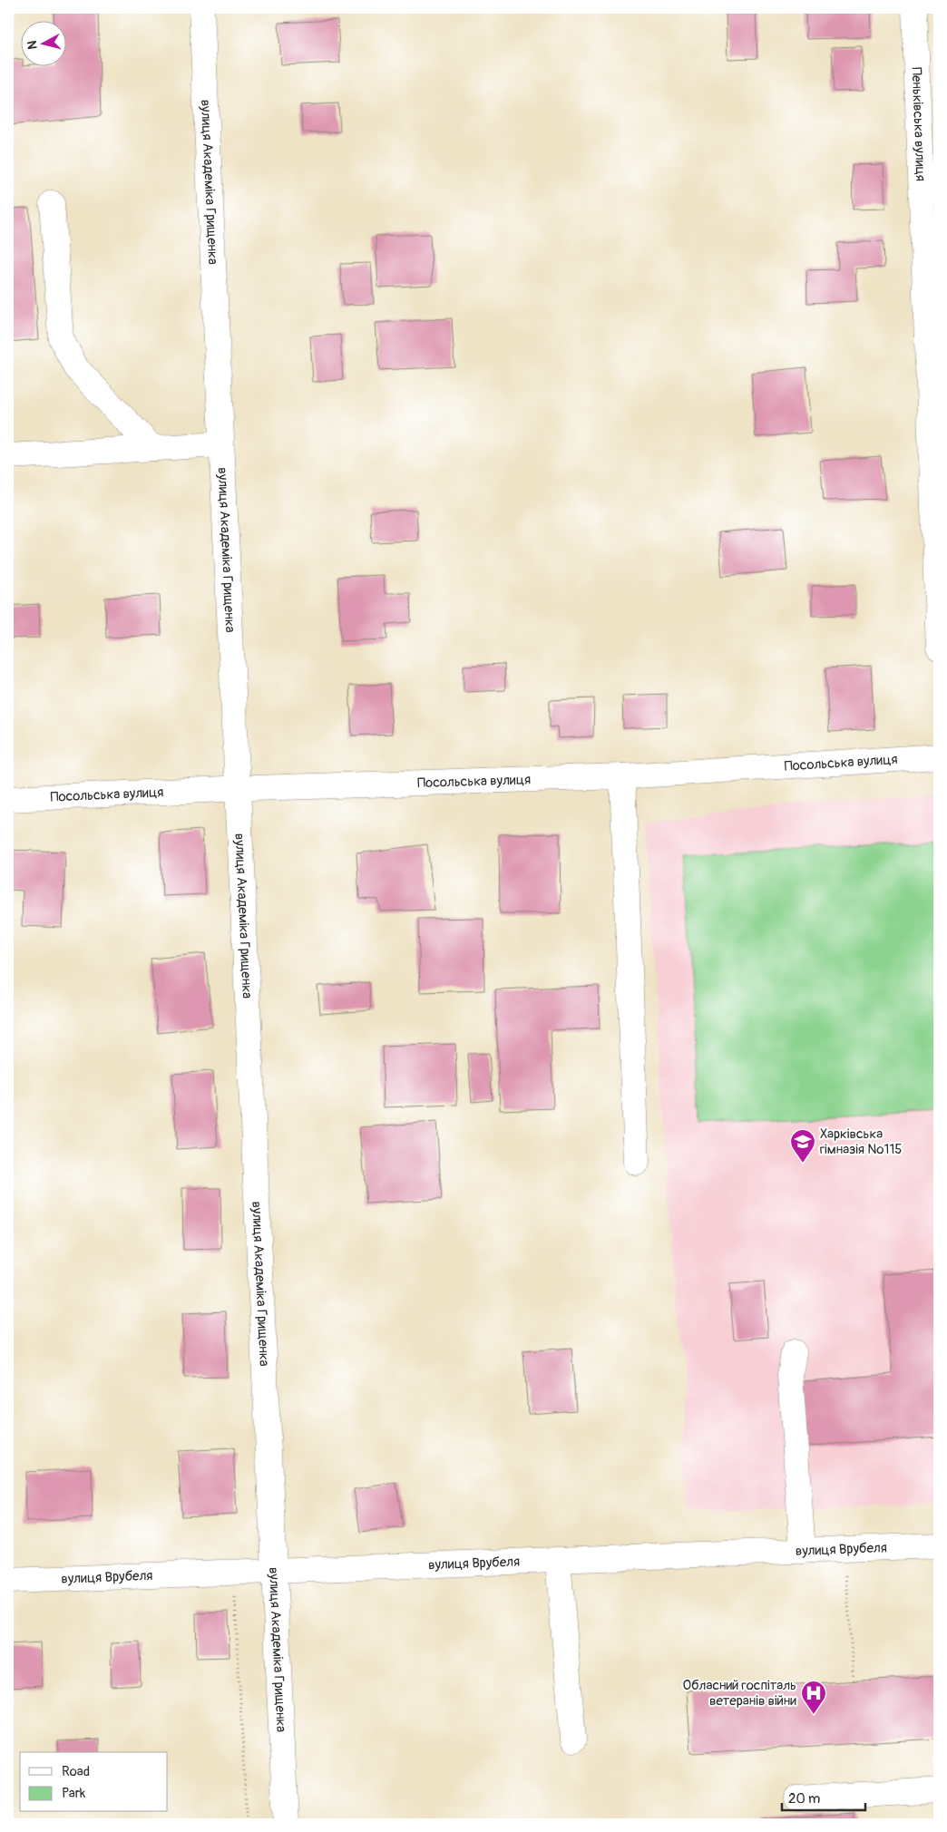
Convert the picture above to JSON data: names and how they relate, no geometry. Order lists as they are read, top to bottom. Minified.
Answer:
{"streets":{"street":["Пеньківська вулиця","вулиця Академіка Грищенка","Посольська вулиця","вулиця Врубеля"]},"crossings":[["вулиця Академіка Грищенка","Посольська вулиця"],["вулиця Академіка Грищенка","вулиця Врубеля"]],"places":{"school or university":["Харківська гімназія №115"],"hospital":["Обласний госпіталь ветеранів війни"]},"legend":["Road","Park"],"scale_bar":"20 m","north":"left"}
